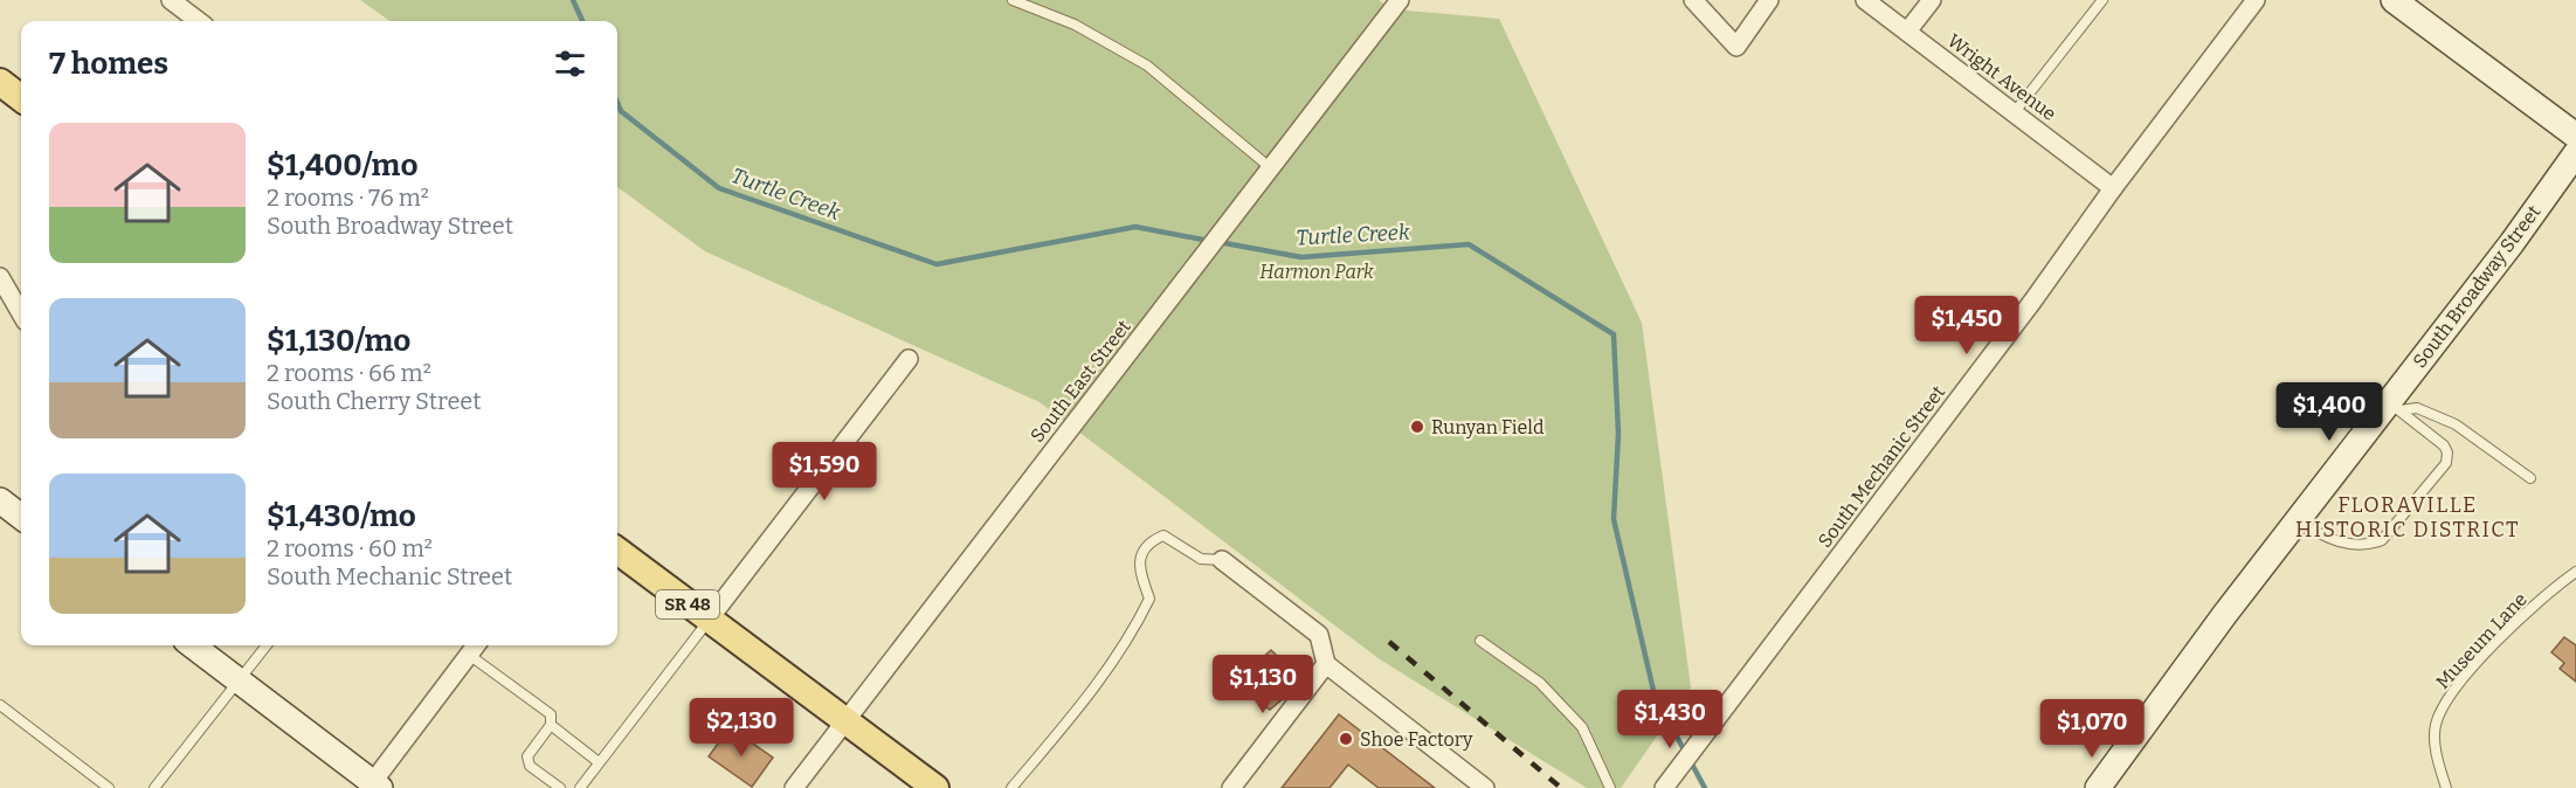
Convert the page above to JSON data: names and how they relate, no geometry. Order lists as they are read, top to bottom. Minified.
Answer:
{"streets":{"main road":["SR 48"],"street":["Wright Avenue","South Broadway Street","South East Street","South Mechanic Street"],"lane":["Museum Lane"]},"crossings":[["Wright Avenue","South Mechanic Street"],["South East Street","SR 48"]],"districts":["FLORAVILLE HISTORIC DISTRICT"],"water":["Turtle Creek"],"parks":["Harmon Park"],"places":["Runyan Field","Shoe Factory"],"page":{"heading":"7 homes","list":[{"name":"$1,400/mo","note":"2 rooms · 76 m² · South Broadway Street"},{"name":"$1,130/mo","note":"2 rooms · 66 m² · South Cherry Street"},{"name":"$1,430/mo","note":"2 rooms · 60 m² · South Mechanic Street"}],"price":["$1,450","$1,400","$1,590","$1,130","$1,430","$2,130","$1,070"]}}
